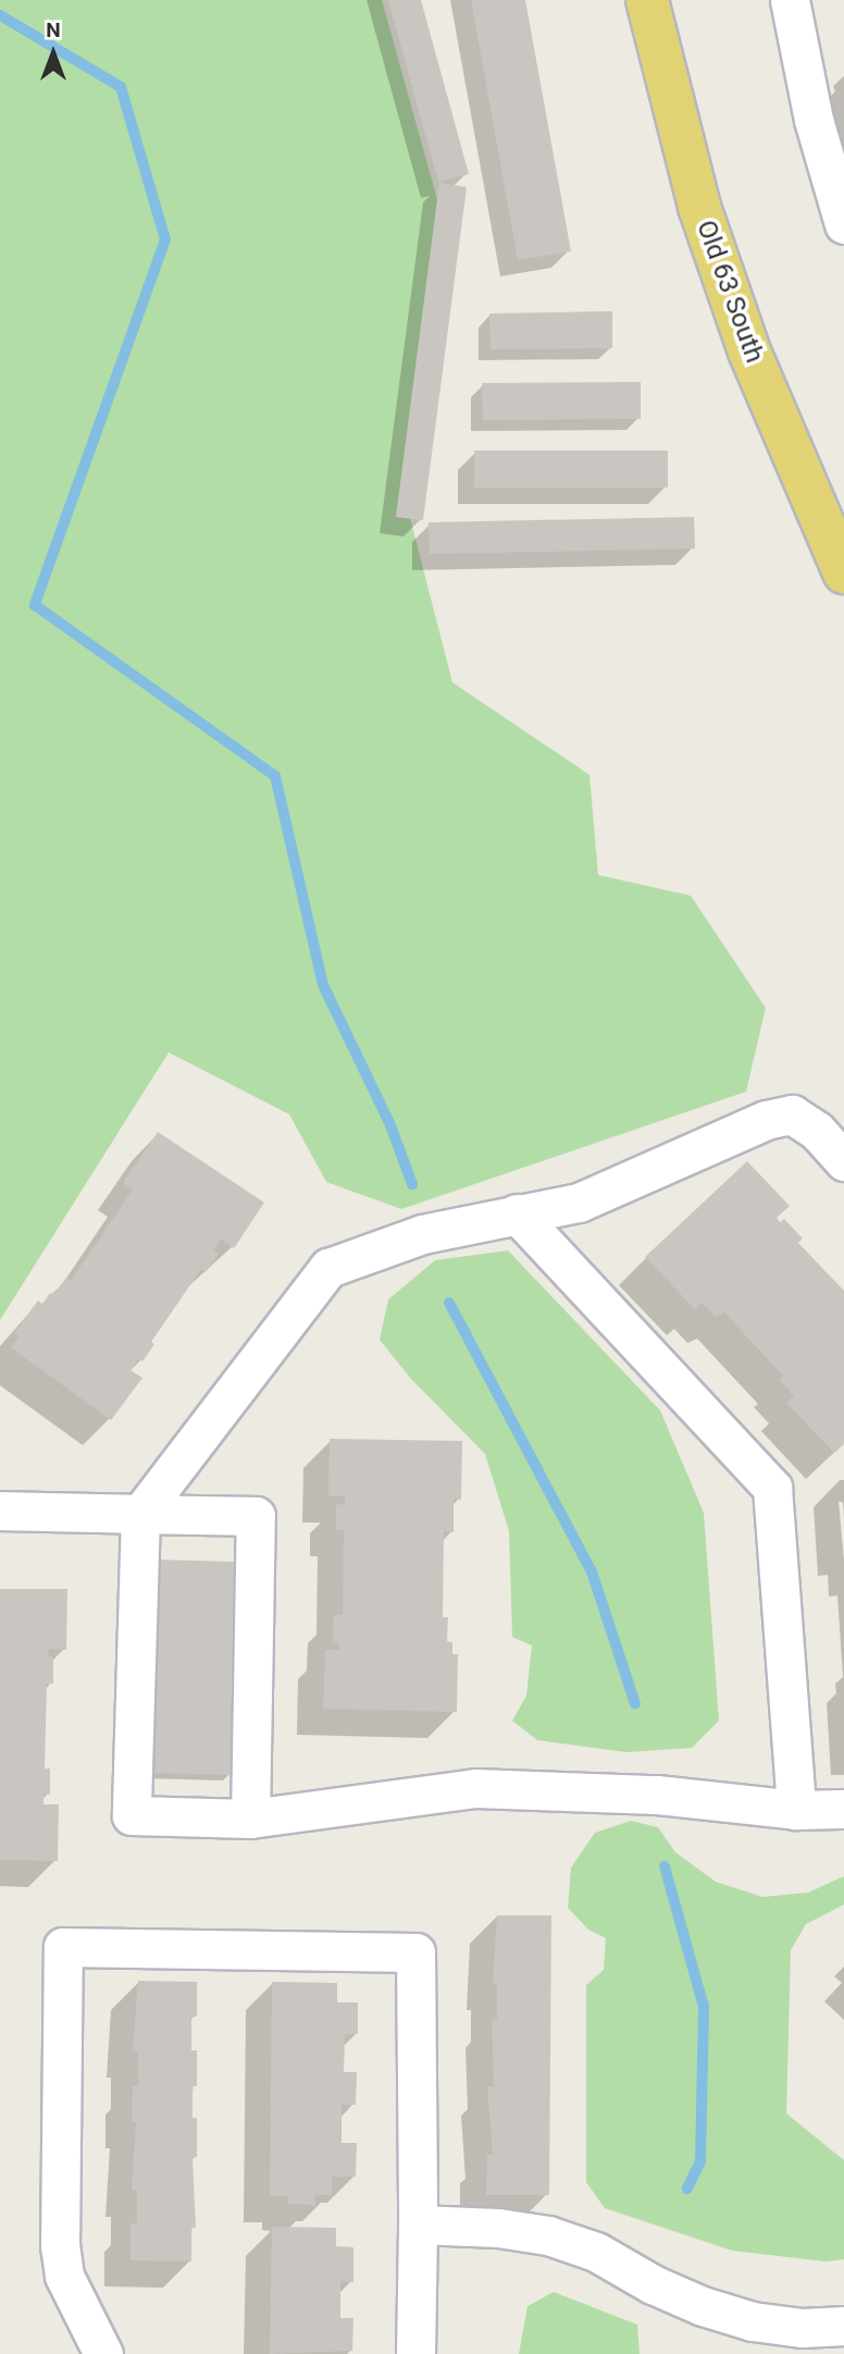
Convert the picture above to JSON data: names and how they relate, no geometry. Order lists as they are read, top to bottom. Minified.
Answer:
{"streets":{"main road":["Old 63 South"]},"north":"top"}
